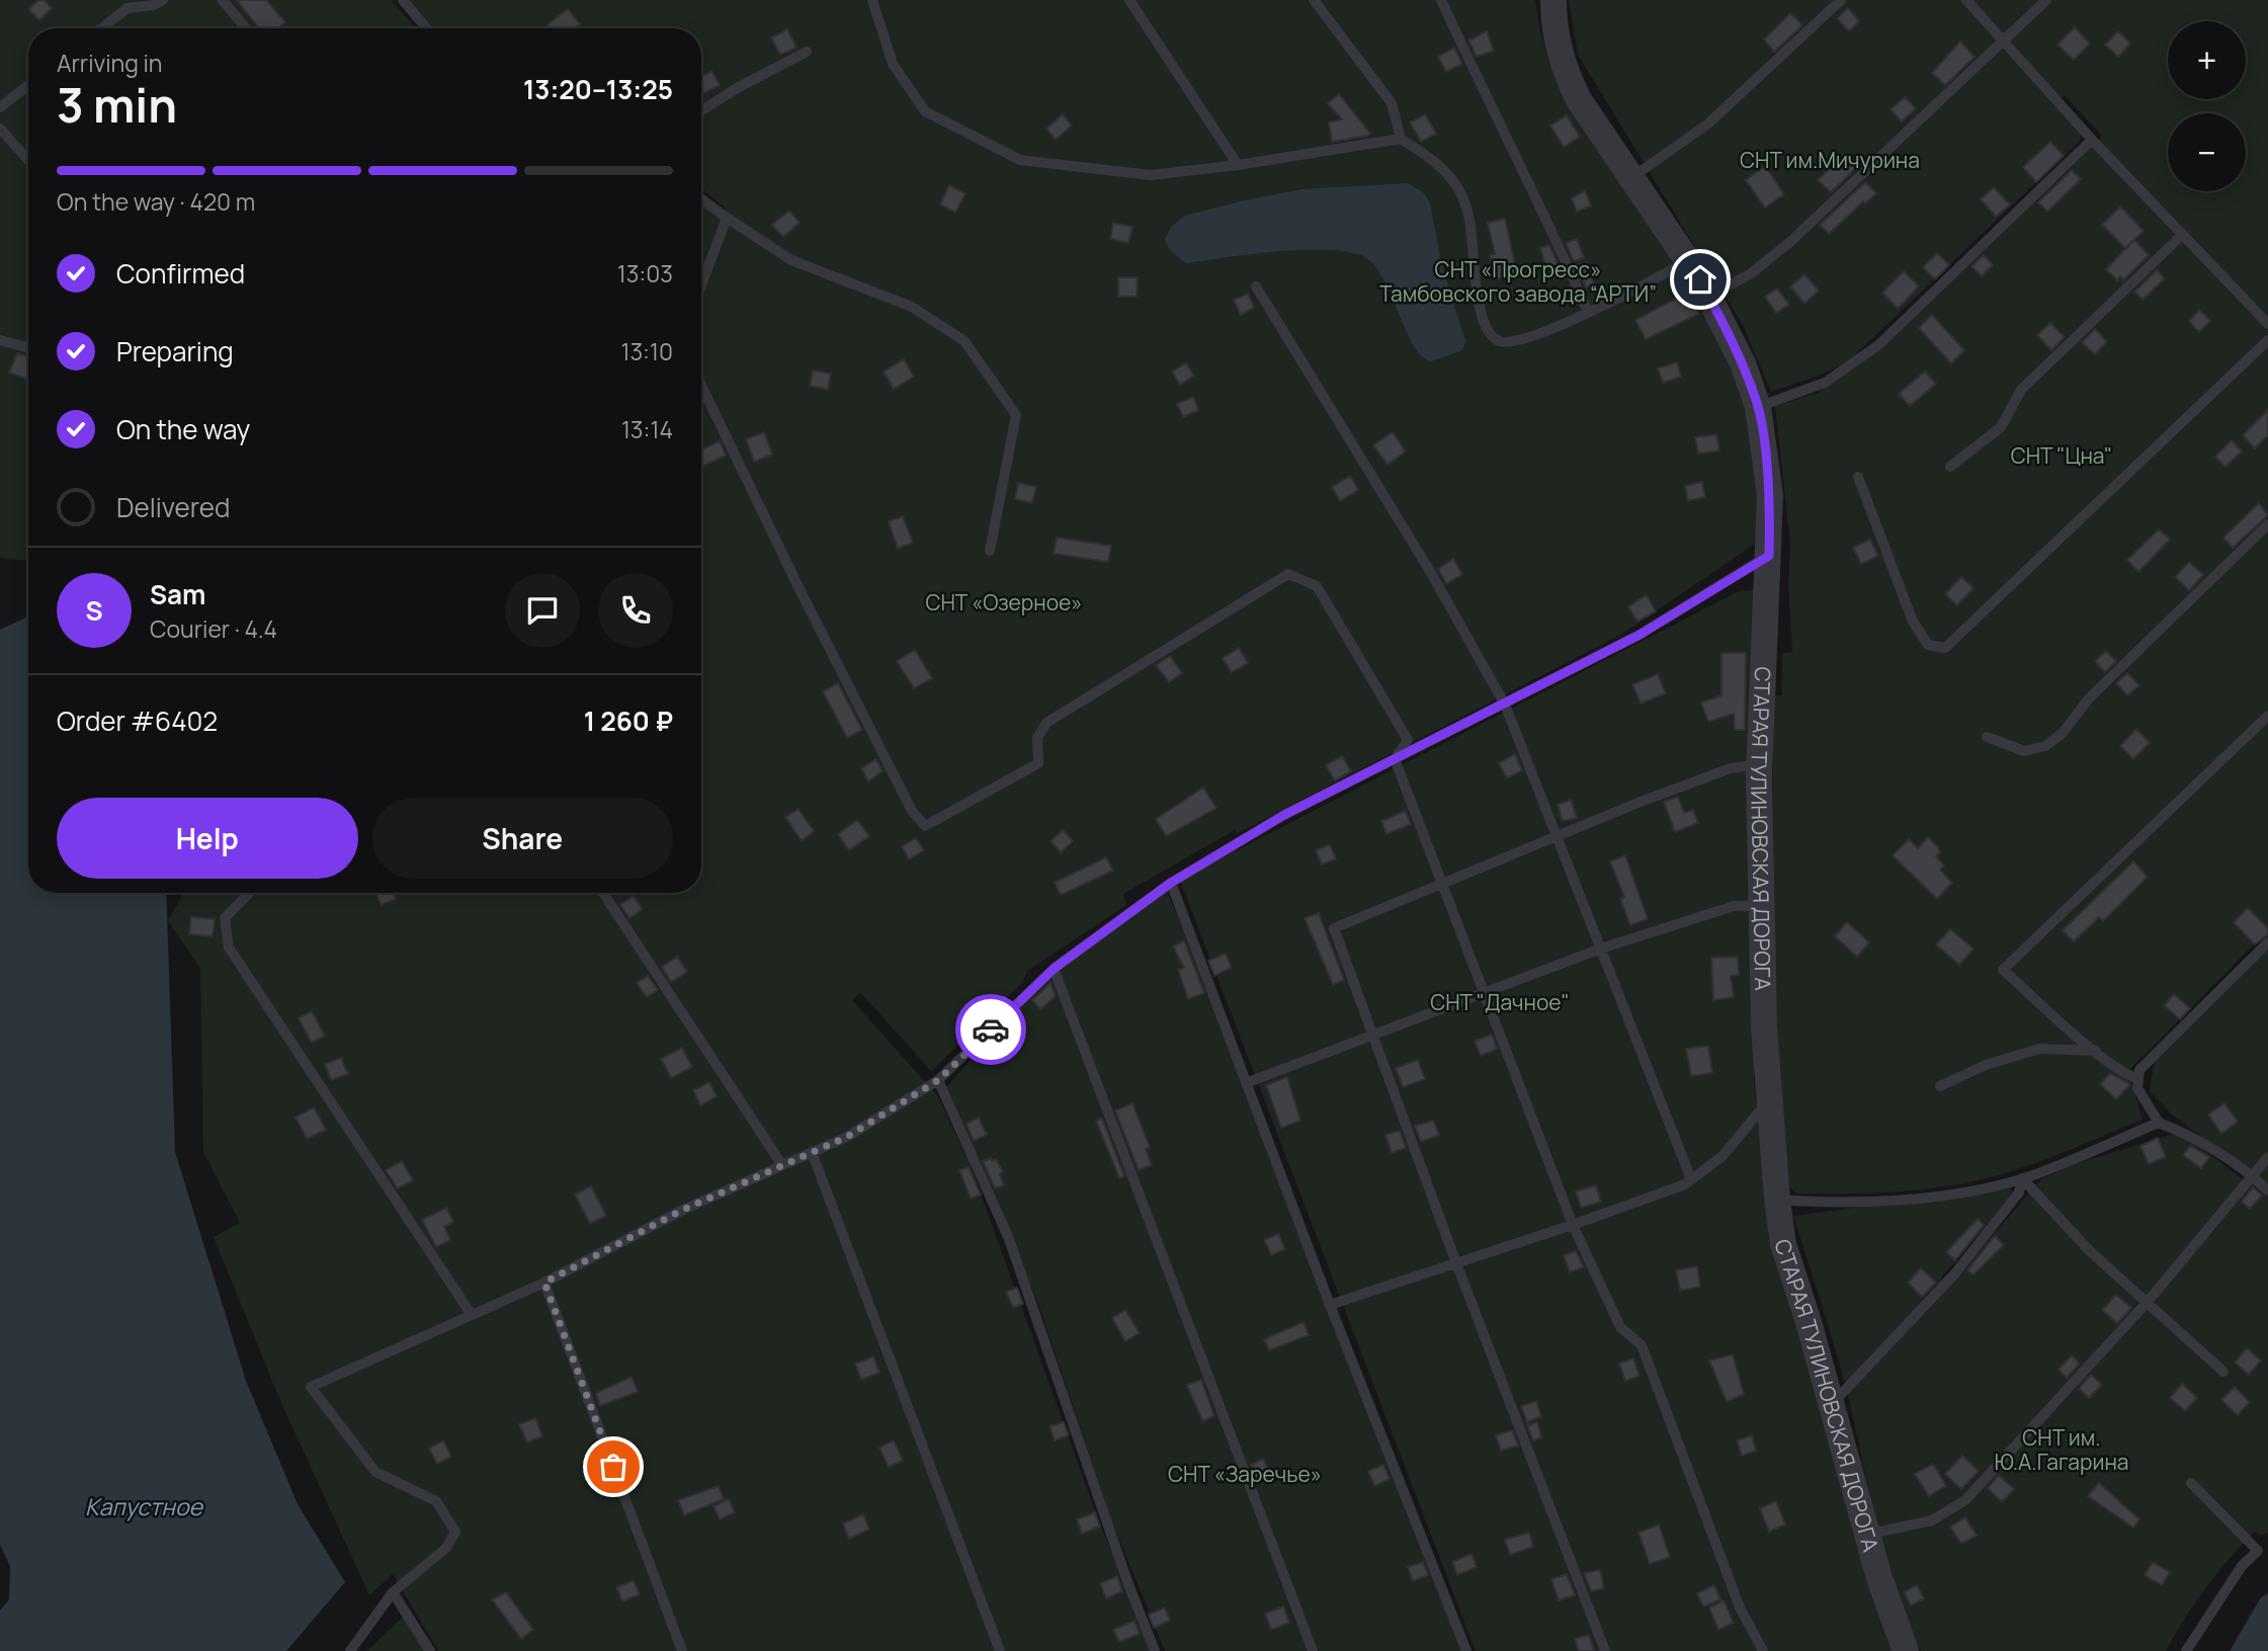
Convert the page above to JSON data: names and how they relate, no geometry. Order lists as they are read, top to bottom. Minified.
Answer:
{"streets":{"street":["СТАРАЯ ТУЛИНОВСКАЯ ДОРОГА"]},"water":["Капустное"],"parks":["СНТ им.Мичурина","СНТ «Прогресс» Тамбовского завода “АРТИ”","СНТ \"Цна\"","СНТ «Озерное»","СНТ \"Дачное\"","СНТ им. Ю.А.Гагарина","СНТ «Заречье»"],"page":{"map_buttons":["+","−"],"heading":["3 min","Arriving in","13:20–13:25"],"panel":["Sam","Courier · 4.4","Order #6402","1 260 ₽"],"bar":"On the way · 420 m","list":[["Confirmed","13:03"],["Preparing","13:10"],["On the way","13:14"],"Delivered"],"round":"S","buttons":["Help","Share"]}}
